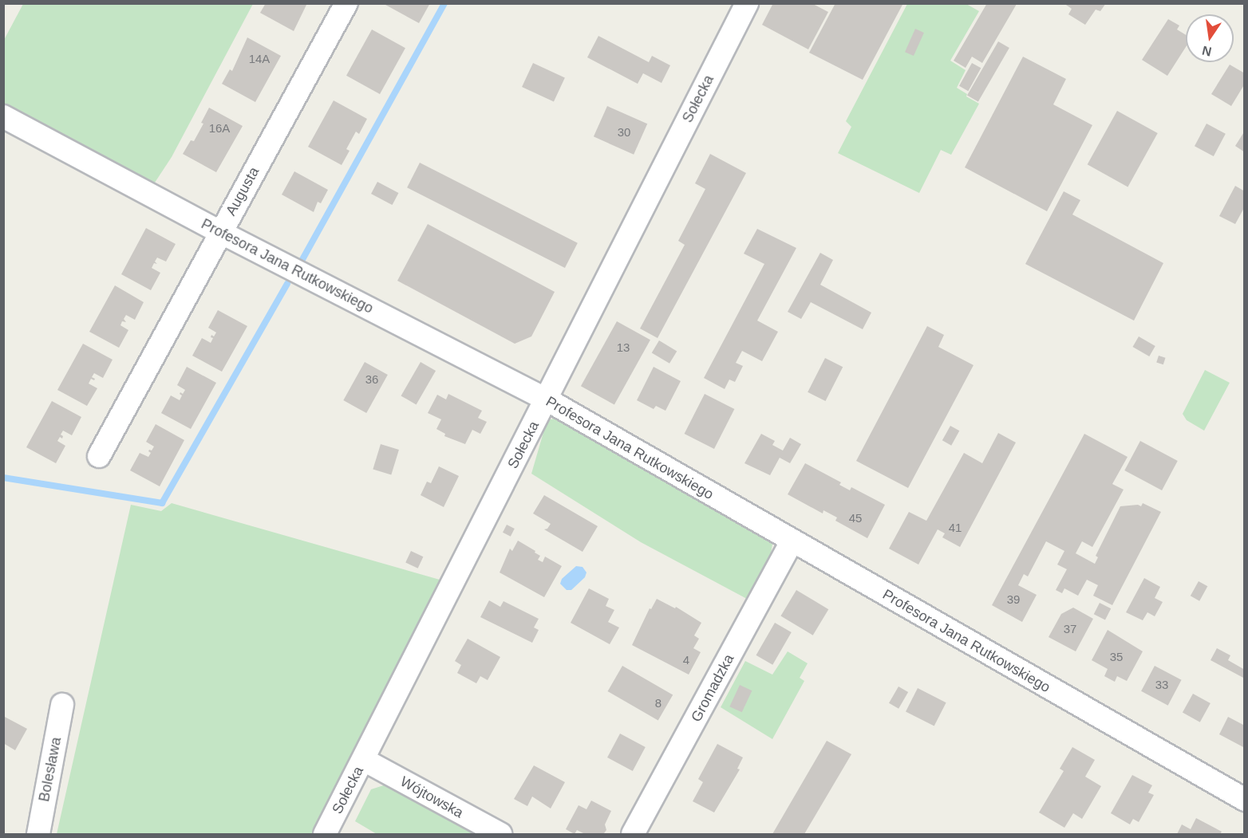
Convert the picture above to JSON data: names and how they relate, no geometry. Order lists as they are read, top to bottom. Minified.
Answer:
{"streets":{"street":["Sołecka","Augusta","Profesora Jana Rutkowskiego","Gromadzka","Bolesława","Wójtowska"]},"crossings":[["Sołecka","Profesora Jana Rutkowskiego"],["Sołecka","Wójtowska"],["Augusta","Profesora Jana Rutkowskiego"],["Profesora Jana Rutkowskiego","Gromadzka"]],"house_numbers":["14A","16A","30","13","36","45","41","39","37","35","4","33","8"],"north":"bottom"}
